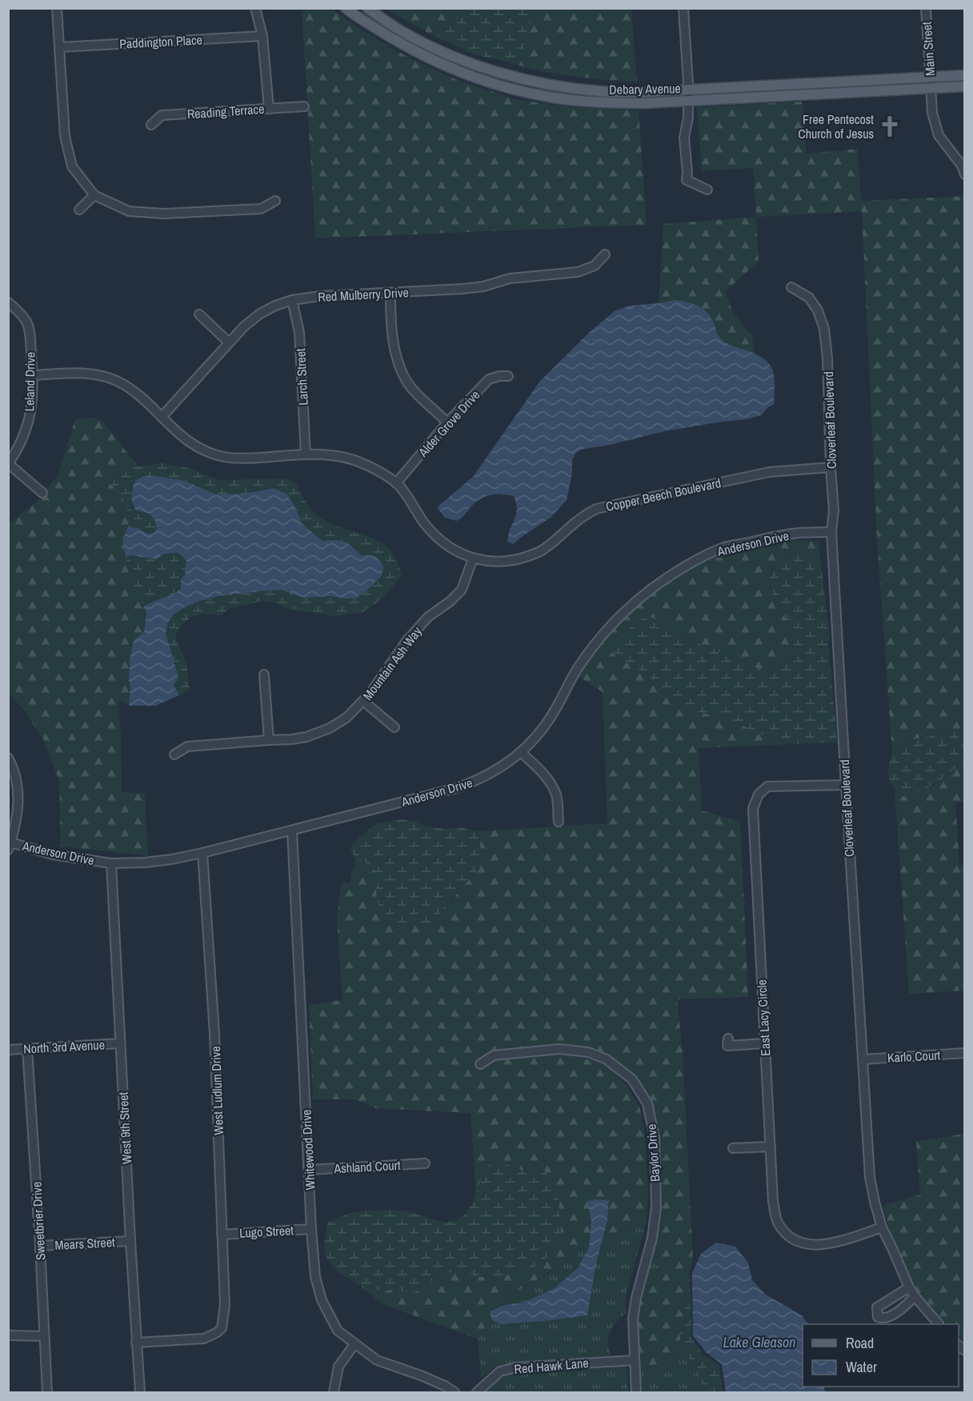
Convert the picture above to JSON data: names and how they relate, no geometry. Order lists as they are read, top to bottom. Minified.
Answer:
{"streets":{"main road":["Debary Avenue"],"street":["Paddington Place","Main Street","Reading Terrace","Red Mulberry Drive","Larch Street","Leland Drive","Cloverleaf Boulevard","Alder Grove Drive","Copper Beech Boulevard","Anderson Drive","Mountain Ash Way","East Lacy Circle","North 3rd Avenue","Karlo Court","West Ludlum Drive","West 9th Street","Whitewood Drive","Baylor Drive","Ashland Court","Sweetbrier Drive","Lugo Street","Mears Street","Red Hawk Lane"]},"crossings":[["Main Street","Debary Avenue"],["Red Mulberry Drive","Larch Street"],["Red Mulberry Drive","Copper Beech Boulevard"],["Larch Street","Copper Beech Boulevard"],["Leland Drive","Copper Beech Boulevard"],["Cloverleaf Boulevard","Copper Beech Boulevard"],["Cloverleaf Boulevard","Anderson Drive"],["Cloverleaf Boulevard","East Lacy Circle"],["Cloverleaf Boulevard","Karlo Court"],["Alder Grove Drive","Copper Beech Boulevard"],["Copper Beech Boulevard","Mountain Ash Way"],["Anderson Drive","West Ludlum Drive"],["Anderson Drive","West 9th Street"],["Anderson Drive","Whitewood Drive"],["North 3rd Avenue","West 9th Street"],["North 3rd Avenue","Sweetbrier Drive"],["West Ludlum Drive","West 9th Street"],["West Ludlum Drive","Lugo Street"],["West 9th Street","Mears Street"],["Whitewood Drive","Ashland Court"],["Whitewood Drive","Lugo Street"],["Baylor Drive","Red Hawk Lane"],["Sweetbrier Drive","Mears Street"]],"water":["Lake Gleason"],"places":{"church":["Free Pentecost Church of Jesus"]},"legend":["Road","Water"]}
